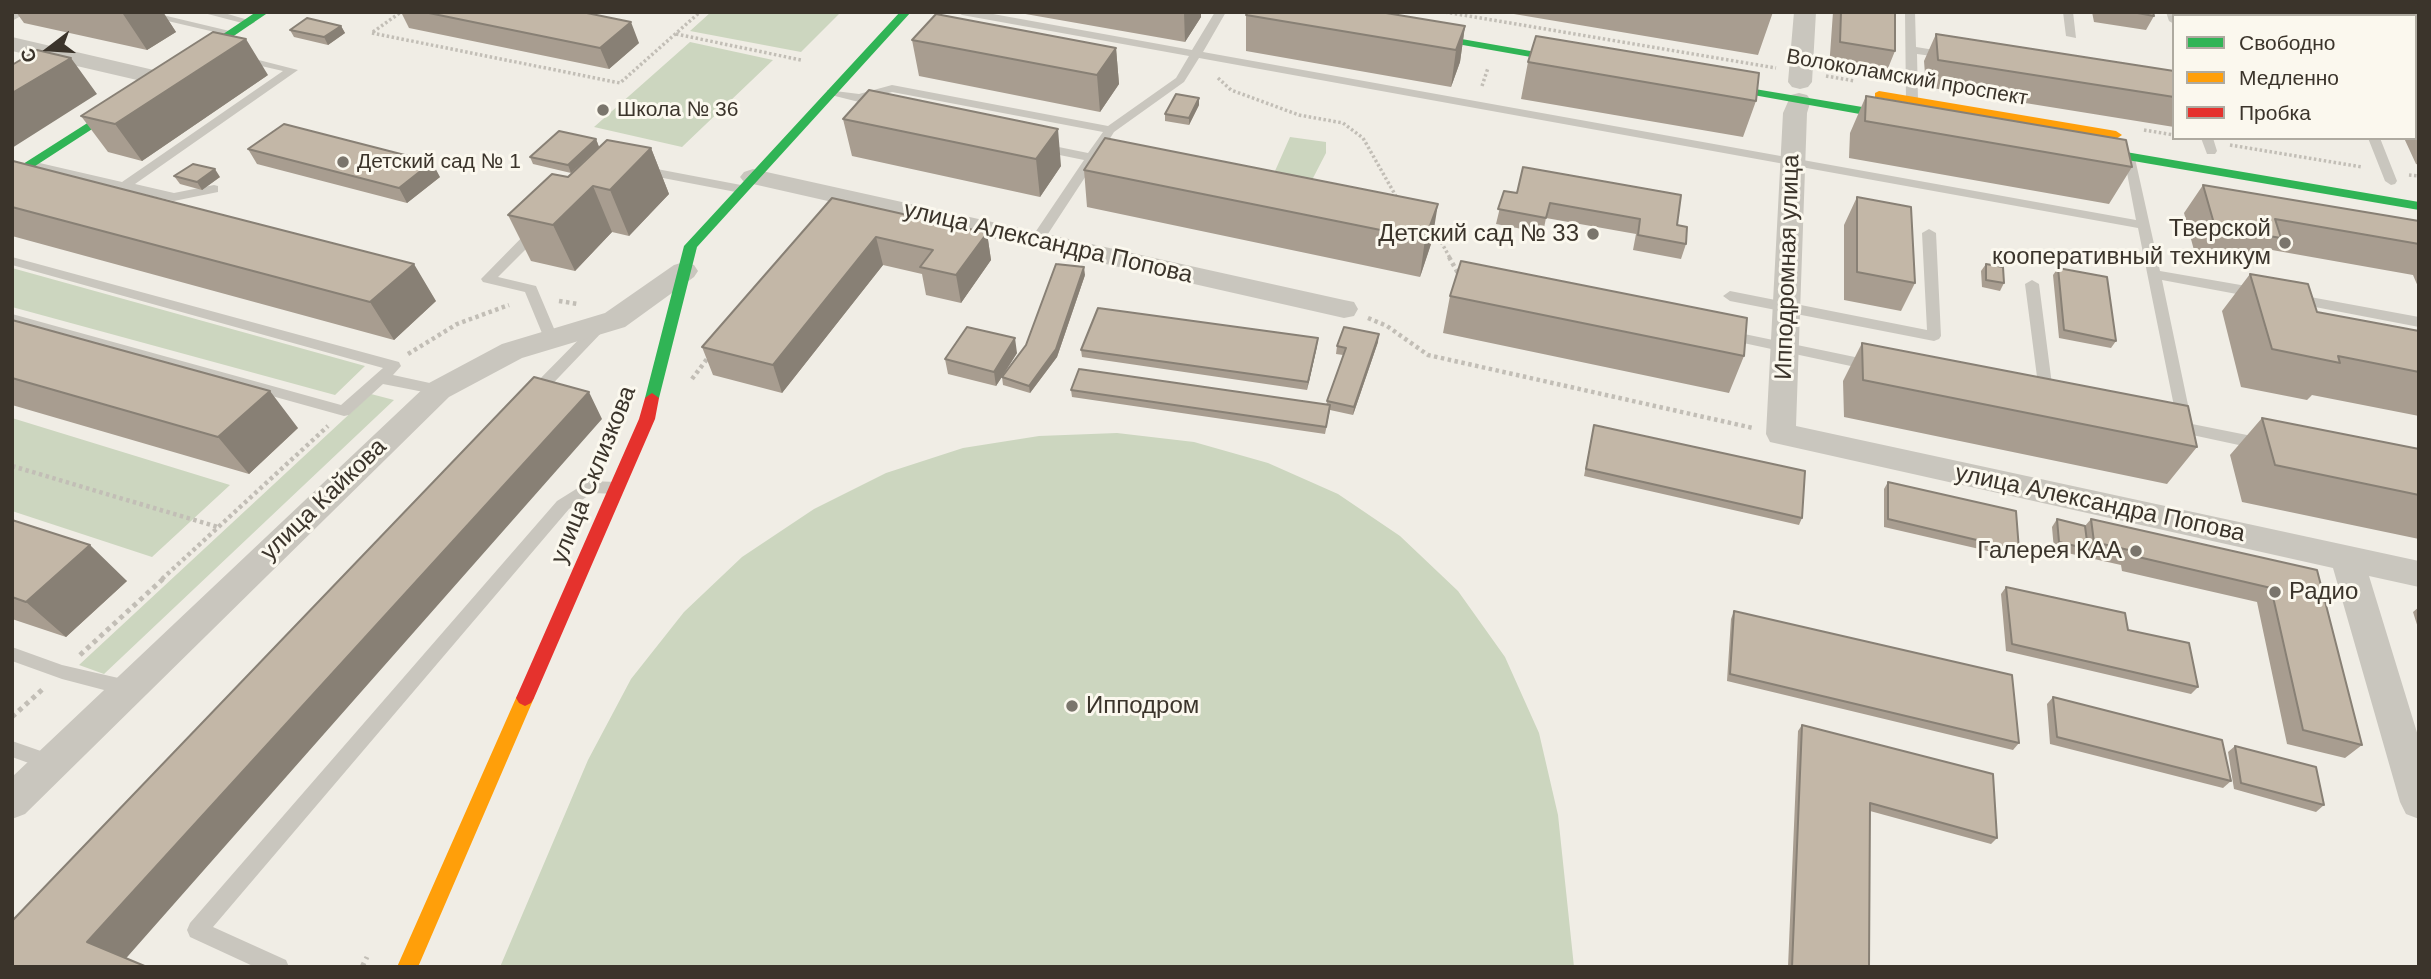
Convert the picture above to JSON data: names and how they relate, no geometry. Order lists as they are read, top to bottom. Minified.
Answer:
{"streets":{"street":["Волоколамский проспект","улица Александра Попова","Ипподромная улица","улица Склизкова","улица Кайкова"]},"crossings":[["Волоколамский проспект","Ипподромная улица"],["улица Александра Попова","Ипподромная улица"],["улица Александра Попова","улица Склизкова"],["улица Склизкова","улица Кайкова"]],"places":["Школа № 36","Детский сад № 1","Детский сад № 33","Тверской кооперативный техникум","Галерея КАА","Радио","Ипподром"],"legend":["Свободно","Медленно","Пробка"],"north":"left"}
